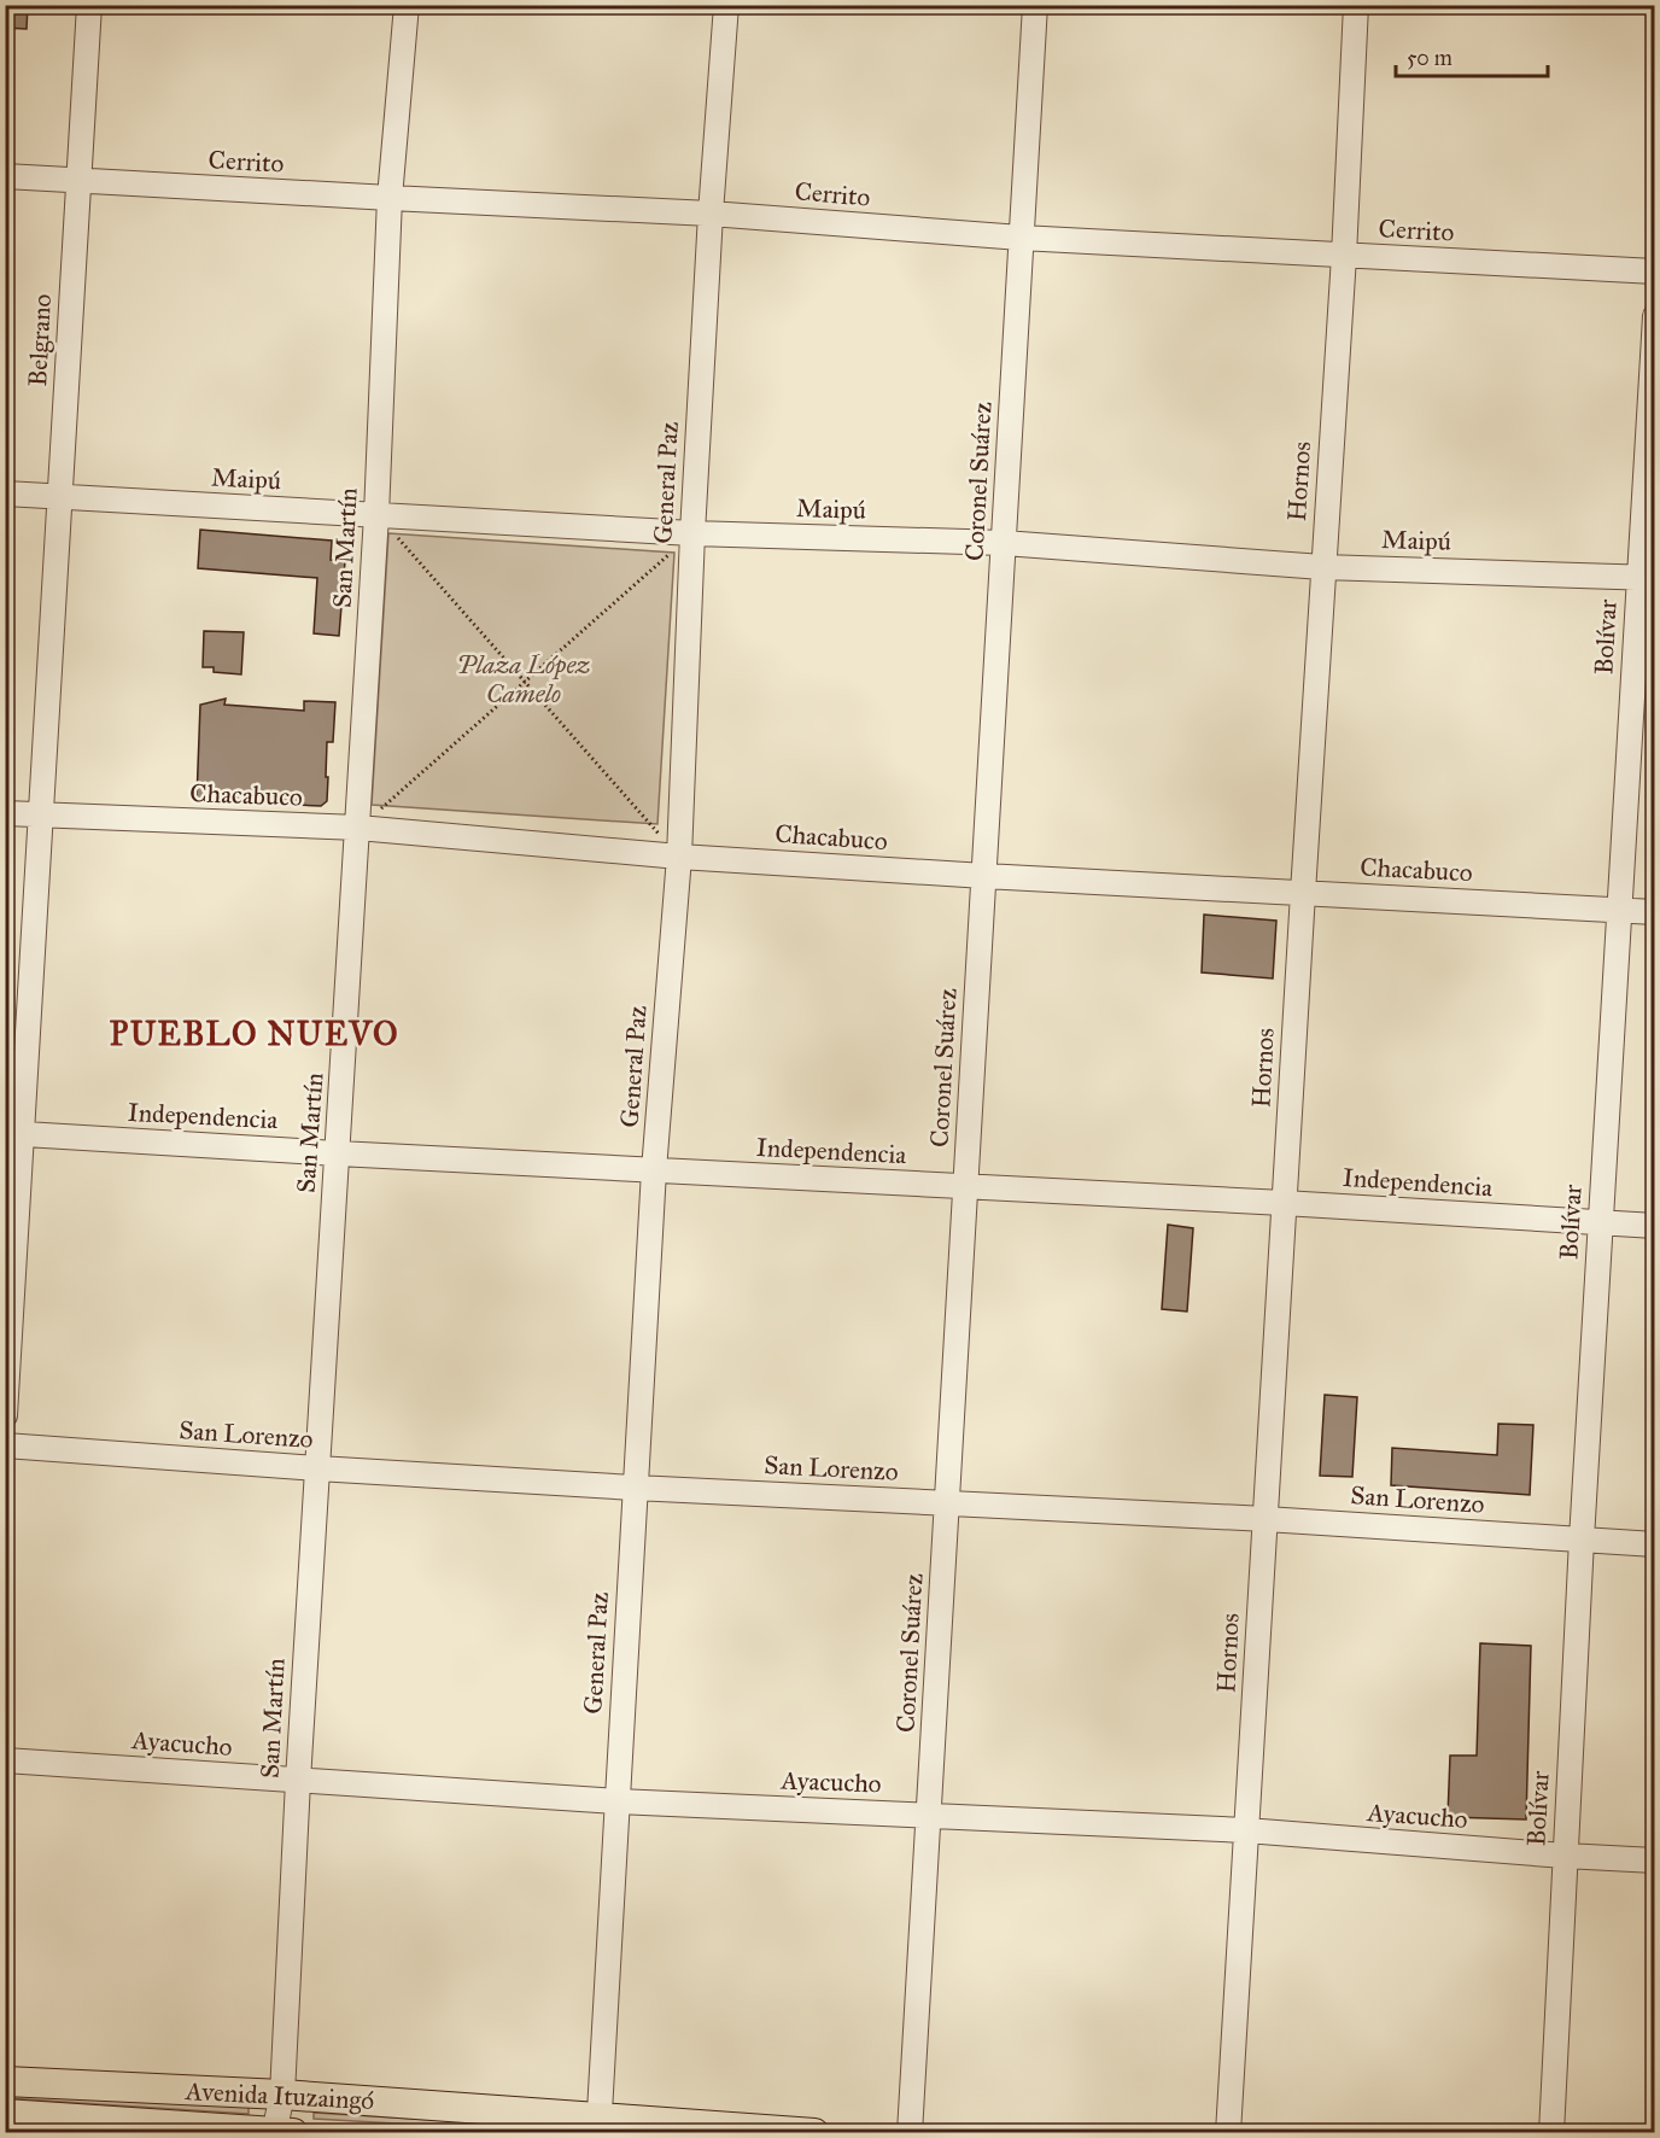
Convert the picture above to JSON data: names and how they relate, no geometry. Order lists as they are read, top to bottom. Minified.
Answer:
{"streets":{"main road":["Avenida Ituzaingó"],"street":["Cerrito","Belgrano","Maipú","Coronel Suárez","Hornos","General Paz","San Martín","Bolívar","Chacabuco","Independencia","San Lorenzo","Ayacucho"]},"crossings":[["Cerrito","Belgrano"],["Cerrito","Coronel Suárez"],["Cerrito","Hornos"],["Cerrito","General Paz"],["Cerrito","San Martín"],["Belgrano","Maipú"],["Belgrano","Chacabuco"],["Belgrano","Independencia"],["Maipú","Coronel Suárez"],["Maipú","Hornos"],["Maipú","General Paz"],["Maipú","San Martín"],["Maipú","Bolívar"],["Coronel Suárez","Chacabuco"],["Coronel Suárez","Independencia"],["Coronel Suárez","San Lorenzo"],["Coronel Suárez","Ayacucho"],["Hornos","Chacabuco"],["Hornos","Independencia"],["Hornos","San Lorenzo"],["Hornos","Ayacucho"],["General Paz","Chacabuco"],["General Paz","Independencia"],["General Paz","San Lorenzo"],["General Paz","Ayacucho"],["General Paz","Avenida Ituzaingó"],["San Martín","Chacabuco"],["San Martín","Independencia"],["San Martín","San Lorenzo"],["San Martín","Ayacucho"],["San Martín","Avenida Ituzaingó"],["Bolívar","Chacabuco"],["Bolívar","Independencia"],["Bolívar","San Lorenzo"],["Bolívar","Ayacucho"]],"districts":["PUEBLO NUEVO"],"parks":["Plaza López Camelo"],"scale_bar":"50 m"}
